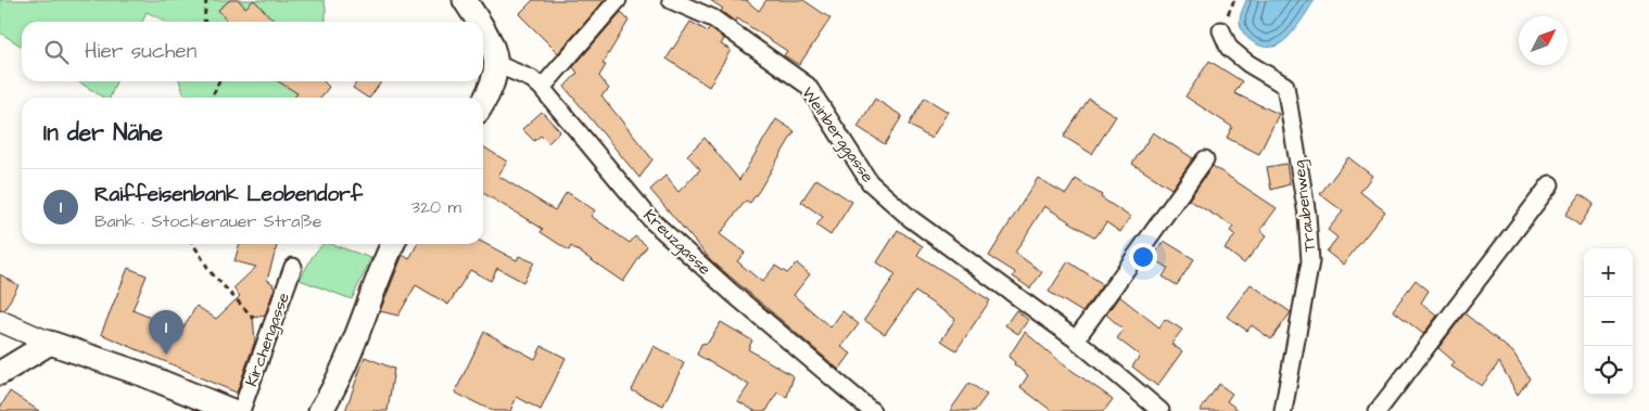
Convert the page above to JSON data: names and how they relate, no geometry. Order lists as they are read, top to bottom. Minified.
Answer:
{"streets":{"street":["Weinberggasse","Traubenweg","Kreuzgasse","Kirchengasse"]},"north":"top right","page":{"search":"Hier suchen","heading":"In der Nähe","list":[{"mark":"1","name":"Raiffeisenbank Leobendorf","note":"Bank · Stockerauer Straße","value":"320 m"}],"map_buttons":["+","−"],"pins":"1"}}
